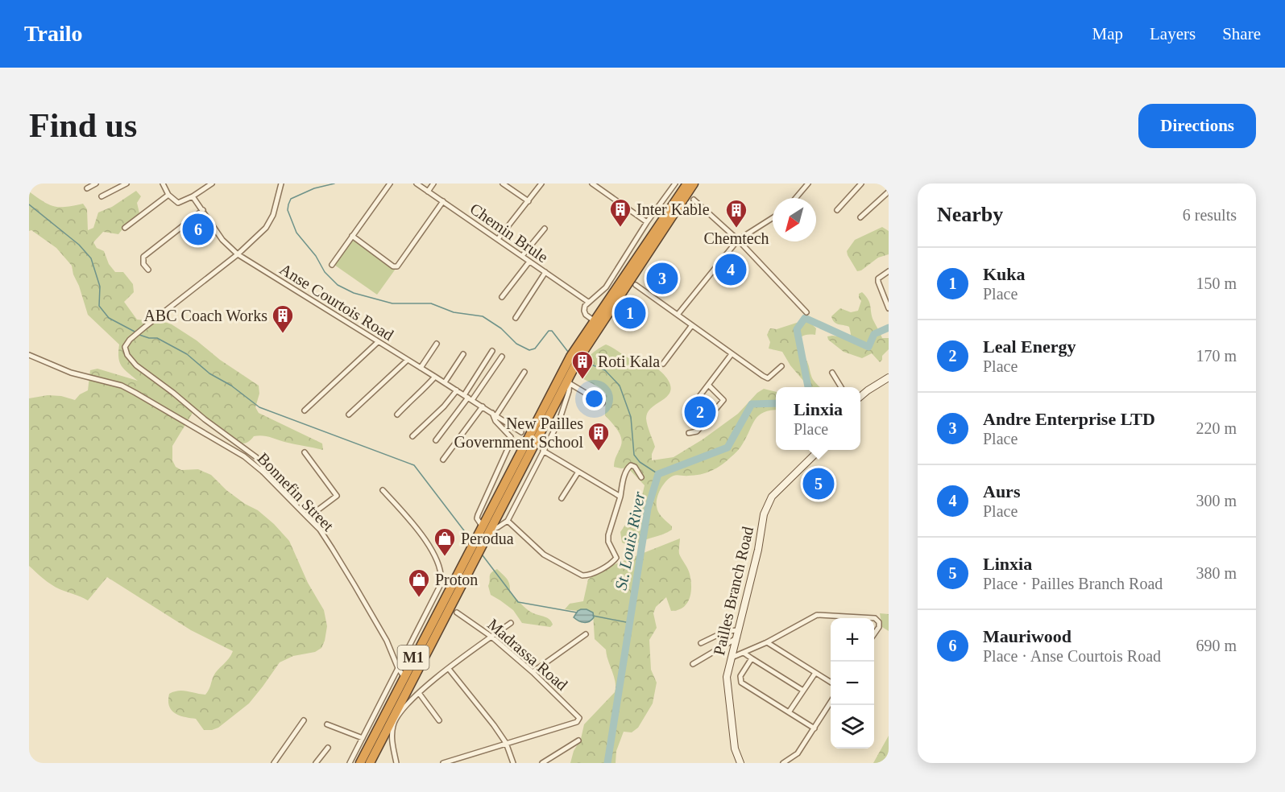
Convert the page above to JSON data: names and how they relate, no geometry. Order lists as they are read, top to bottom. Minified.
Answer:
{"streets":{"highway":["M1"],"main road":["Pailles Branch Road"],"street":["Chemin Brule","Anse Courtois Road","Bonnefin Street","Madrassa Road"]},"crossings":[["Bonnefin Street","M1"]],"water":["St. Louis River"],"places":{"building":["Inter Kable","Chemtech","ABC Coach Works","Roti Kala","New Pailles Government School"],"shop":["Perodua","Proton"]},"north":"bottom left","page":{"header":"Trailo","nav":["Map","Layers","Share"],"buttons":"Directions","title":"Find us","heading":["Nearby","6 results"],"pins":["6","4","3","1","2","5"],"list":[{"mark":"1","name":"Kuka","note":"Place","value":"150 m"},{"mark":"2","name":"Leal Energy","note":"Place","value":"170 m"},{"mark":"3","name":"Andre Enterprise LTD","note":"Place","value":"220 m"},{"mark":"4","name":"Aurs","note":"Place","value":"300 m"},{"mark":"5","name":"Linxia","note":"Place · Pailles Branch Road","value":"380 m"},{"mark":"6","name":"Mauriwood","note":"Place · Anse Courtois Road","value":"690 m"}],"popup":["Linxia","Place"],"map_buttons":["+","−"]}}
